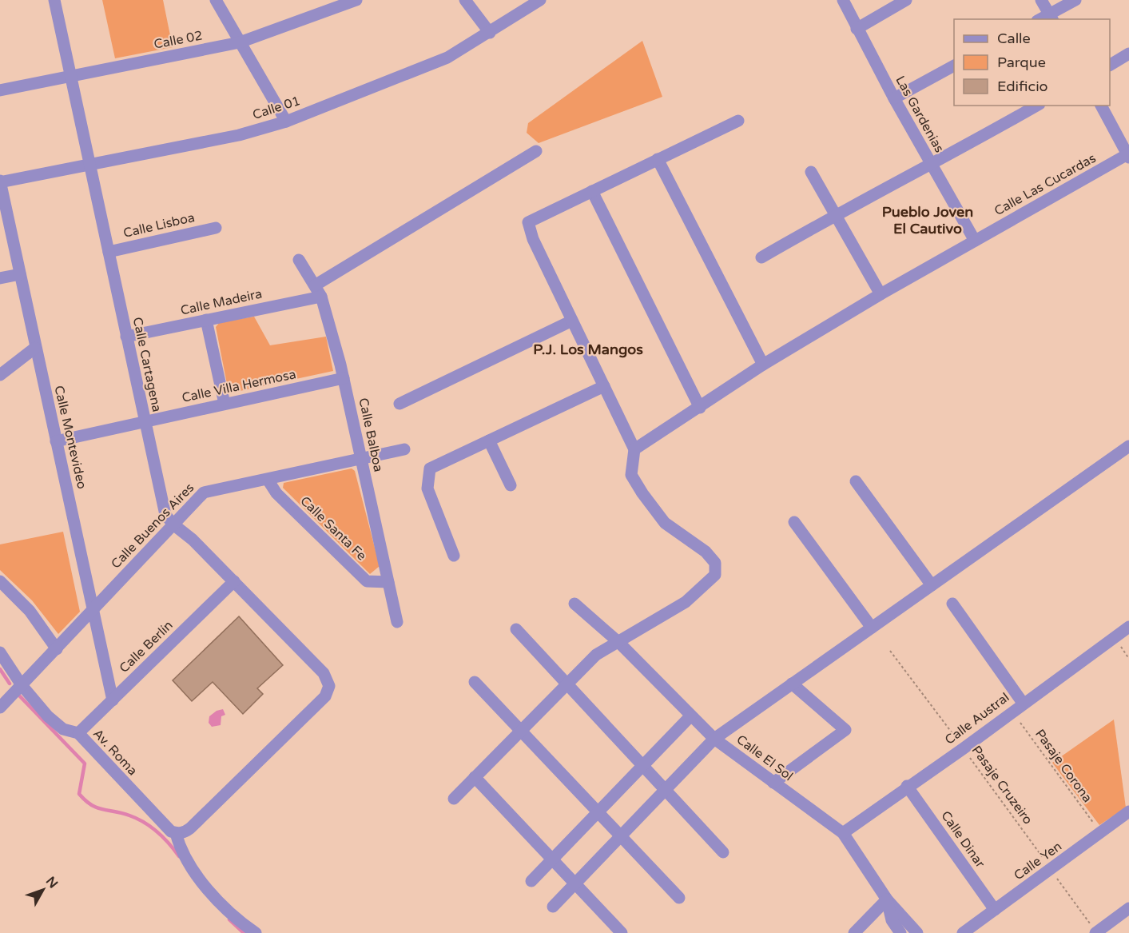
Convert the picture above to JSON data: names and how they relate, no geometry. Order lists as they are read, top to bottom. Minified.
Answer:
{"streets":{"street":["Calle 02","Calle 01","Las Gardenias","Calle Las Cucardas","Calle Lisboa","Calle Madeira","Calle Cartagena","Calle Villa Hermosa","Calle Balboa","Calle Montevideo","Calle Buenos Aires","Calle Santa Fe","Calle Berlín","Calle Austral","Av. Roma","Calle El Sol","Calle Dinar","Calle Yen"],"path":["Pasaje Corona","Pasaje Cruzeiro"]},"crossings":[["Calle 02","Calle Cartagena"],["Calle 01","Calle Cartagena"],["Calle 01","Calle Montevideo"],["Las Gardenias","Calle Las Cucardas"],["Calle Lisboa","Calle Cartagena"],["Calle Madeira","Calle Cartagena"],["Calle Madeira","Calle Balboa"],["Calle Cartagena","Calle Villa Hermosa"],["Calle Cartagena","Calle Buenos Aires"],["Calle Cartagena","Calle Berlín"],["Calle Cartagena","Av. Roma"],["Calle Villa Hermosa","Calle Balboa"],["Calle Villa Hermosa","Calle Montevideo"],["Calle Balboa","Calle Buenos Aires"],["Calle Balboa","Calle Santa Fe"],["Calle Montevideo","Calle Buenos Aires"],["Calle Montevideo","Calle Berlín"],["Calle Buenos Aires","Calle Santa Fe"],["Calle Buenos Aires","Av. Roma"],["Calle Berlín","Av. Roma"],["Calle Austral","Calle El Sol"],["Calle Austral","Pasaje Corona"],["Calle Austral","Pasaje Cruzeiro"],["Calle Austral","Calle Dinar"],["Pasaje Corona","Calle Yen"],["Pasaje Cruzeiro","Calle Yen"],["Calle Dinar","Calle Yen"]],"districts":["Pueblo Joven El Cautivo","P.J. Los Mangos"],"legend":["Calle","Parque","Edificio"],"north":"top right"}
